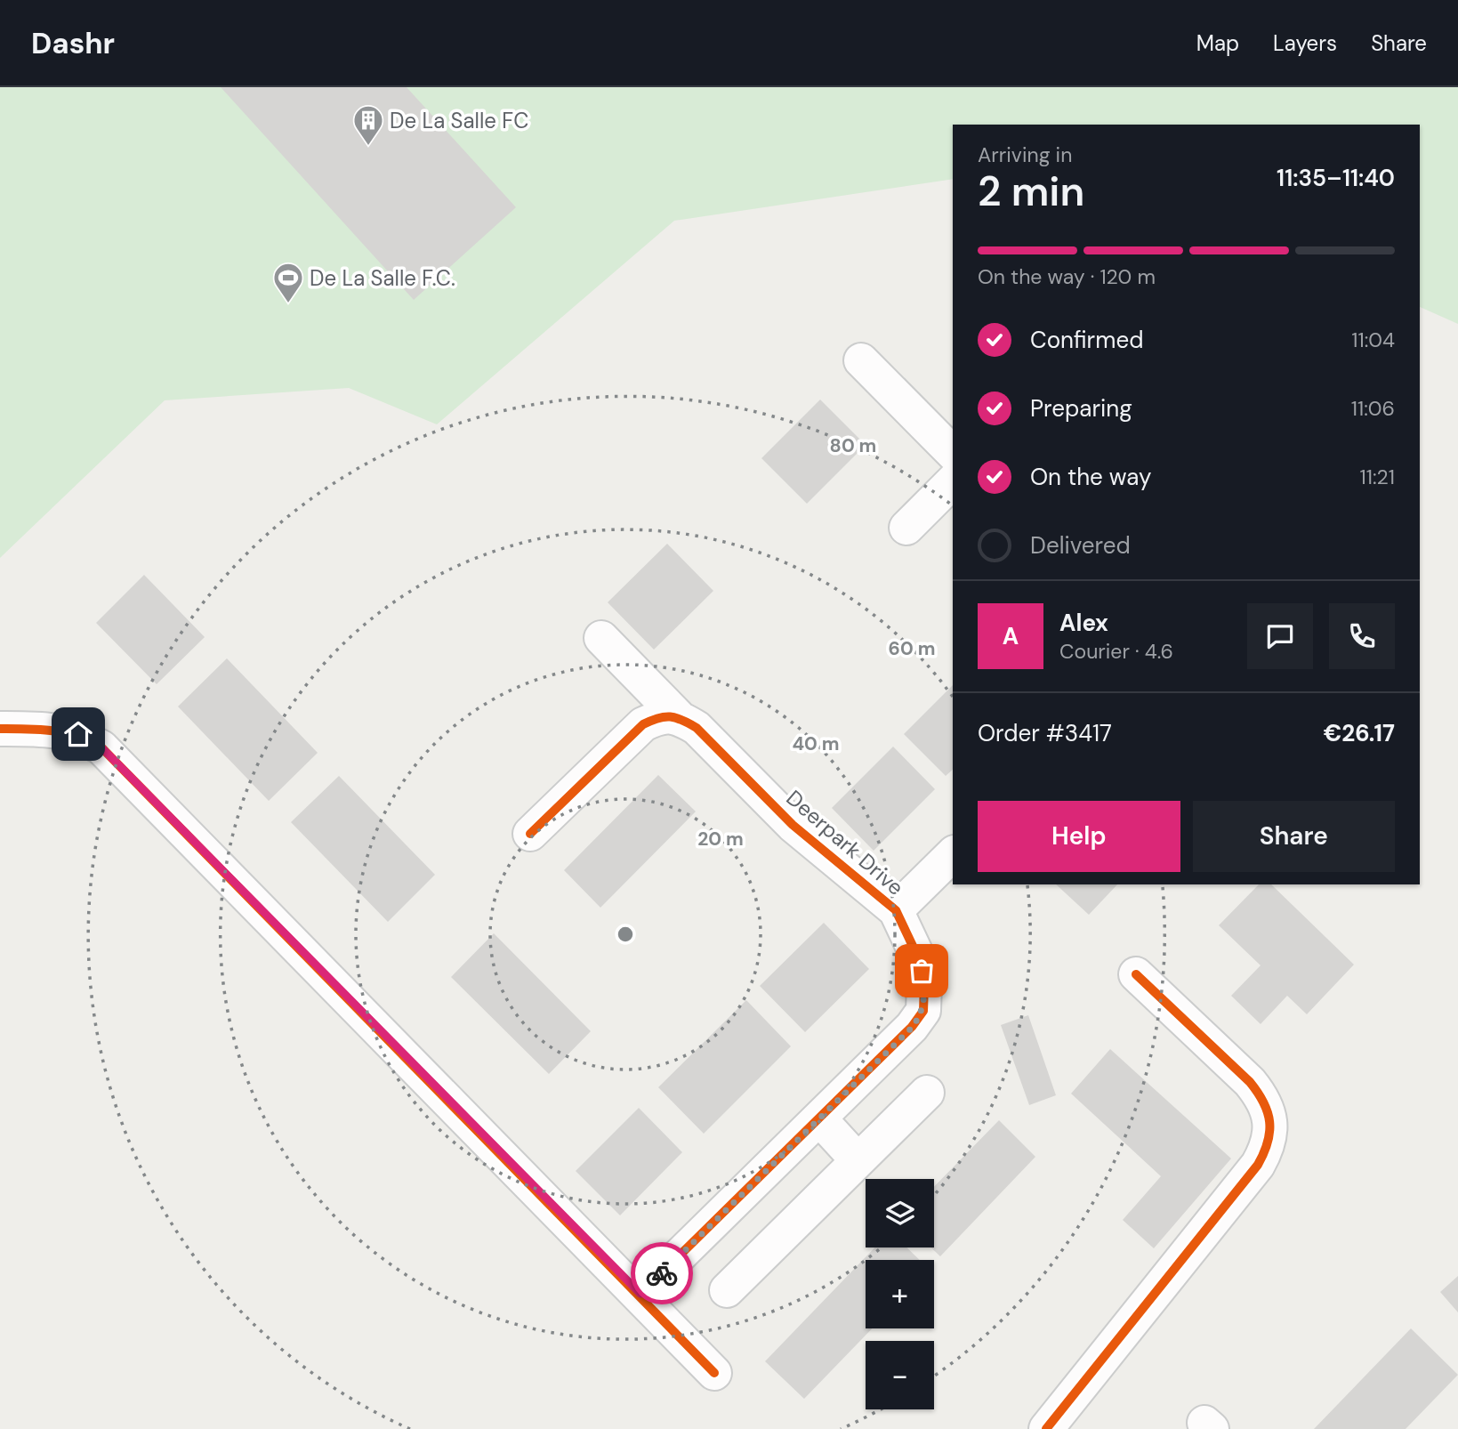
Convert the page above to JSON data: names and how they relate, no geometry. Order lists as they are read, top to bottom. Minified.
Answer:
{"streets":{"street":["Deerpark Drive"]},"places":{"building":["De La Salle FC"],"sports":["De La Salle F.C."]},"page":{"header":"Dashr","nav":["Map","Layers","Share"],"heading":["2 min","Arriving in","11:35–11:40"],"panel":["Alex","Courier · 4.6","Order #3417","€26.17"],"bar":"On the way · 120 m","list":[["Confirmed","11:04"],["Preparing","11:06"],["On the way","11:21"],"Delivered"],"round":"A","buttons":["Help","Share"],"map_buttons":["+","−"]},"rings":["80 m","60 m","40 m","20 m"]}
